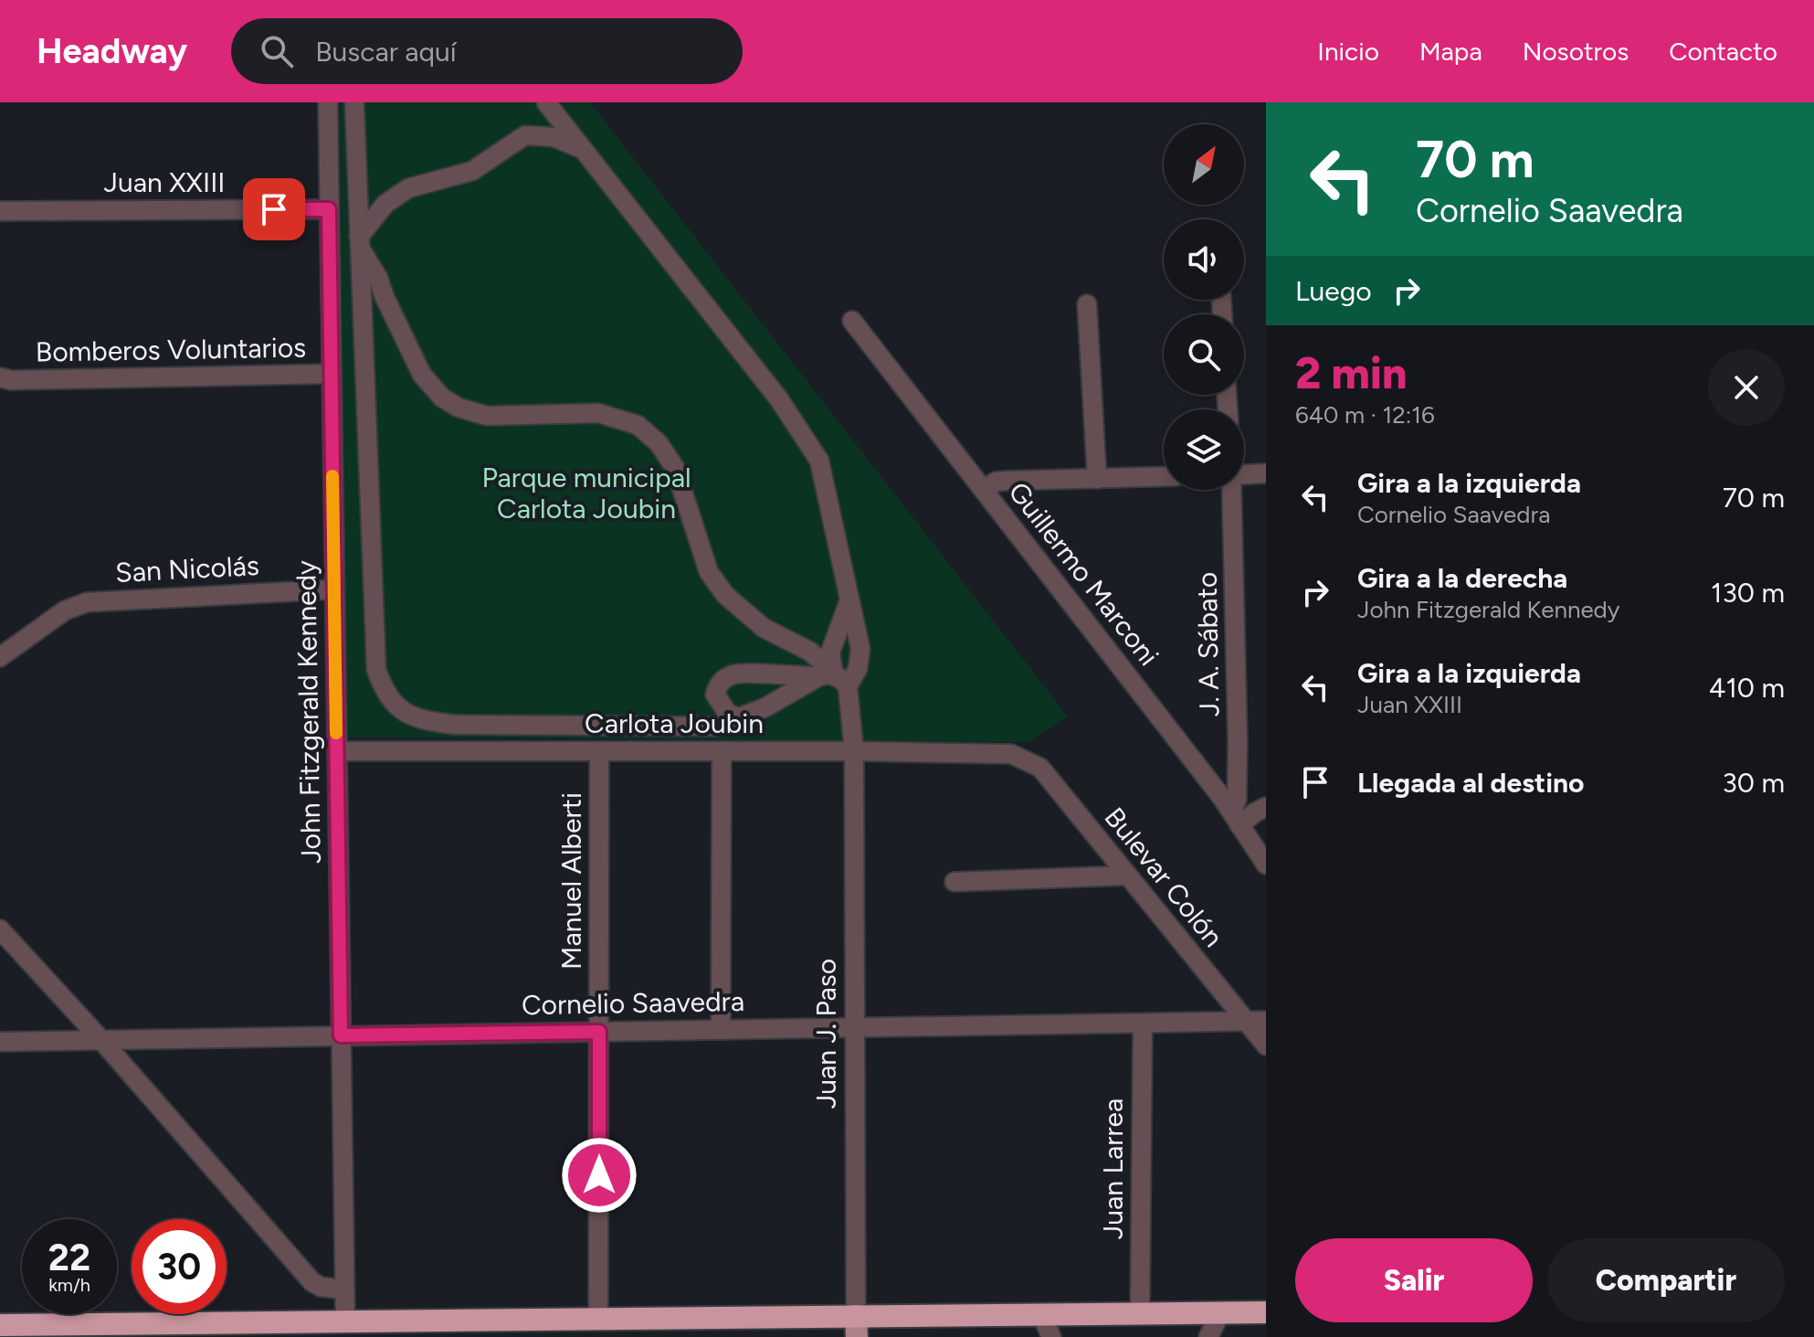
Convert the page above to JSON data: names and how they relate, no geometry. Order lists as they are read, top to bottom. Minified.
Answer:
{"streets":{"street":["Juan XXIII","Bomberos Voluntarios","San Nicolás","Guillermo Marconi","J. A. Sábato","John Fitzgerald Kennedy","Carlota Joubin","Bulevar Colón","Manuel Alberti","Cornelio Saavedra","Juan J. Paso","Juan Larrea"]},"crossings":[["Juan XXIII","John Fitzgerald Kennedy"],["Bomberos Voluntarios","John Fitzgerald Kennedy"],["San Nicolás","John Fitzgerald Kennedy"],["Guillermo Marconi","J. A. Sábato"],["John Fitzgerald Kennedy","Carlota Joubin"],["John Fitzgerald Kennedy","Cornelio Saavedra"],["Carlota Joubin","Bulevar Colón"],["Carlota Joubin","Manuel Alberti"],["Carlota Joubin","Juan J. Paso"],["Bulevar Colón","Cornelio Saavedra"],["Manuel Alberti","Cornelio Saavedra"],["Cornelio Saavedra","Juan J. Paso"],["Cornelio Saavedra","Juan Larrea"]],"parks":["Parque municipal Carlota Joubin"],"north":"top right","page":{"header":"Headway","search":"Buscar aquí","nav":["Inicio","Mapa","Nosotros","Contacto"],"turn":["70 m","Cornelio Saavedra"],"then":"Luego","heading":["2 min","640 m · 12:16"],"list":[{"name":"Gira a la izquierda","note":"Cornelio Saavedra","value":"70 m"},{"name":"Gira a la derecha","note":"John Fitzgerald Kennedy","value":"130 m"},{"name":"Gira a la izquierda","note":"Juan XXIII","value":"410 m"},{"name":"Llegada al destino","value":"30 m"}],"speed":"22 km/h","limit":"30","buttons":["Salir","Compartir"]}}
